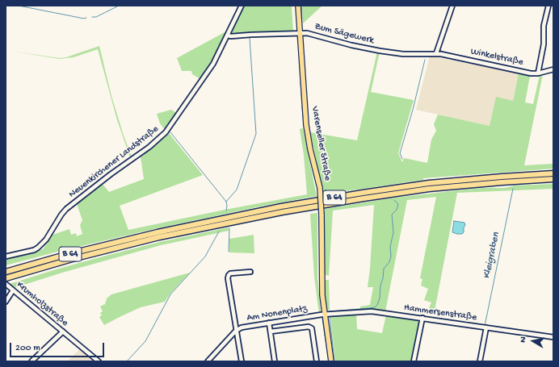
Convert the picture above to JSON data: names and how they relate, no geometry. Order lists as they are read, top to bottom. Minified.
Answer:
{"streets":{"highway":["B 64"],"main road":["Varenseller Straße"],"street":["Zum Sägewerk","Winkelstraße","Neuenkirchener Landstraße","Krumholzstraße","Hammersenstraße","Am Nonenplatz"]},"crossings":[["Zum Sägewerk","Winkelstraße"],["Zum Sägewerk","Varenseller Straße"],["Zum Sägewerk","Neuenkirchener Landstraße"],["Varenseller Straße","Hammersenstraße"],["Varenseller Straße","Am Nonenplatz"],["Hammersenstraße","Am Nonenplatz"]],"water":["Kleigraben"],"scale_bar":"200 m","north":"left"}
